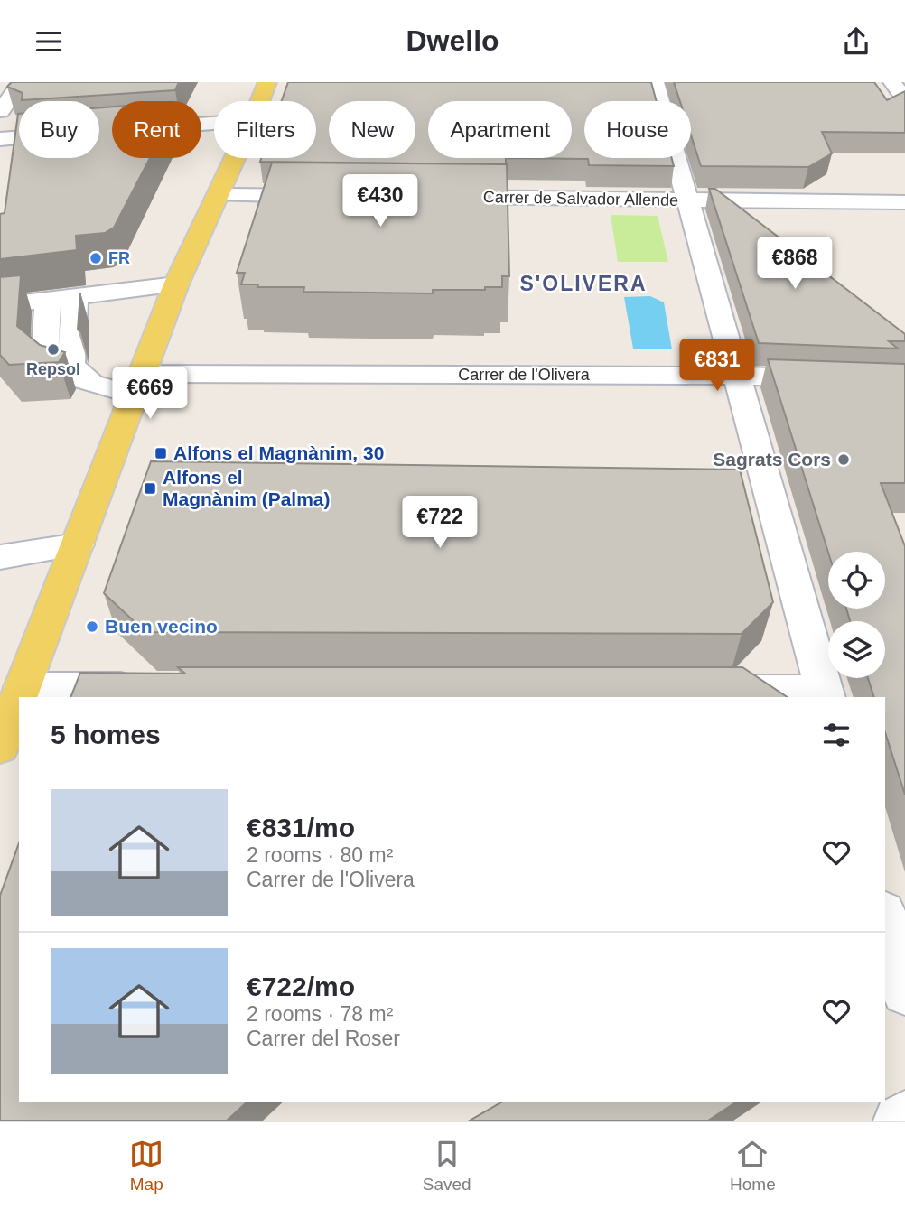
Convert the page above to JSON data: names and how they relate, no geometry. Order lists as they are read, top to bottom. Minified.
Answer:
{"streets":{"street":["Carrer de Salvador Allende","Carrer de l'Olivera"]},"districts":["S'OLIVERA"],"places":{"other":["FR","Repsol","Sagrats Cors","Buen vecino"],"transit":["Alfons el Magnànim, 30","Alfons el Magnànim (Palma)"]},"page":{"header":"Dwello","chip":["Buy","Rent","Filters","New","Apartment","House"],"price":["€430","€868","€831","€669","€722"],"heading":"5 homes","list":[{"name":"€831/mo","note":"2 rooms · 80 m² · Carrer de l'Olivera"},{"name":"€722/mo","note":"2 rooms · 78 m² · Carrer del Roser"}],"tabs":["Map","Saved","Home"]}}
